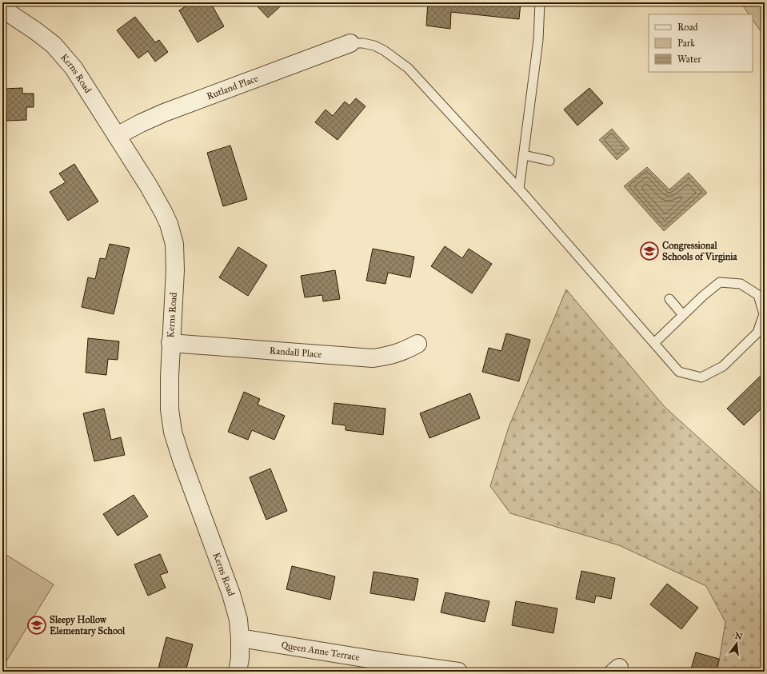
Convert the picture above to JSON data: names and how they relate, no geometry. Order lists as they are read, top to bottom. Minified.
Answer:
{"streets":{"street":["Kerns Road","Rutland Place","Randall Place","Queen Anne Terrace"]},"crossings":[["Kerns Road","Rutland Place"],["Kerns Road","Randall Place"],["Kerns Road","Queen Anne Terrace"]],"places":{"school or university":["Congressional Schools of Virginia","Sleepy Hollow Elementary School"]},"legend":["Road","Park","Water"],"north":"top"}
